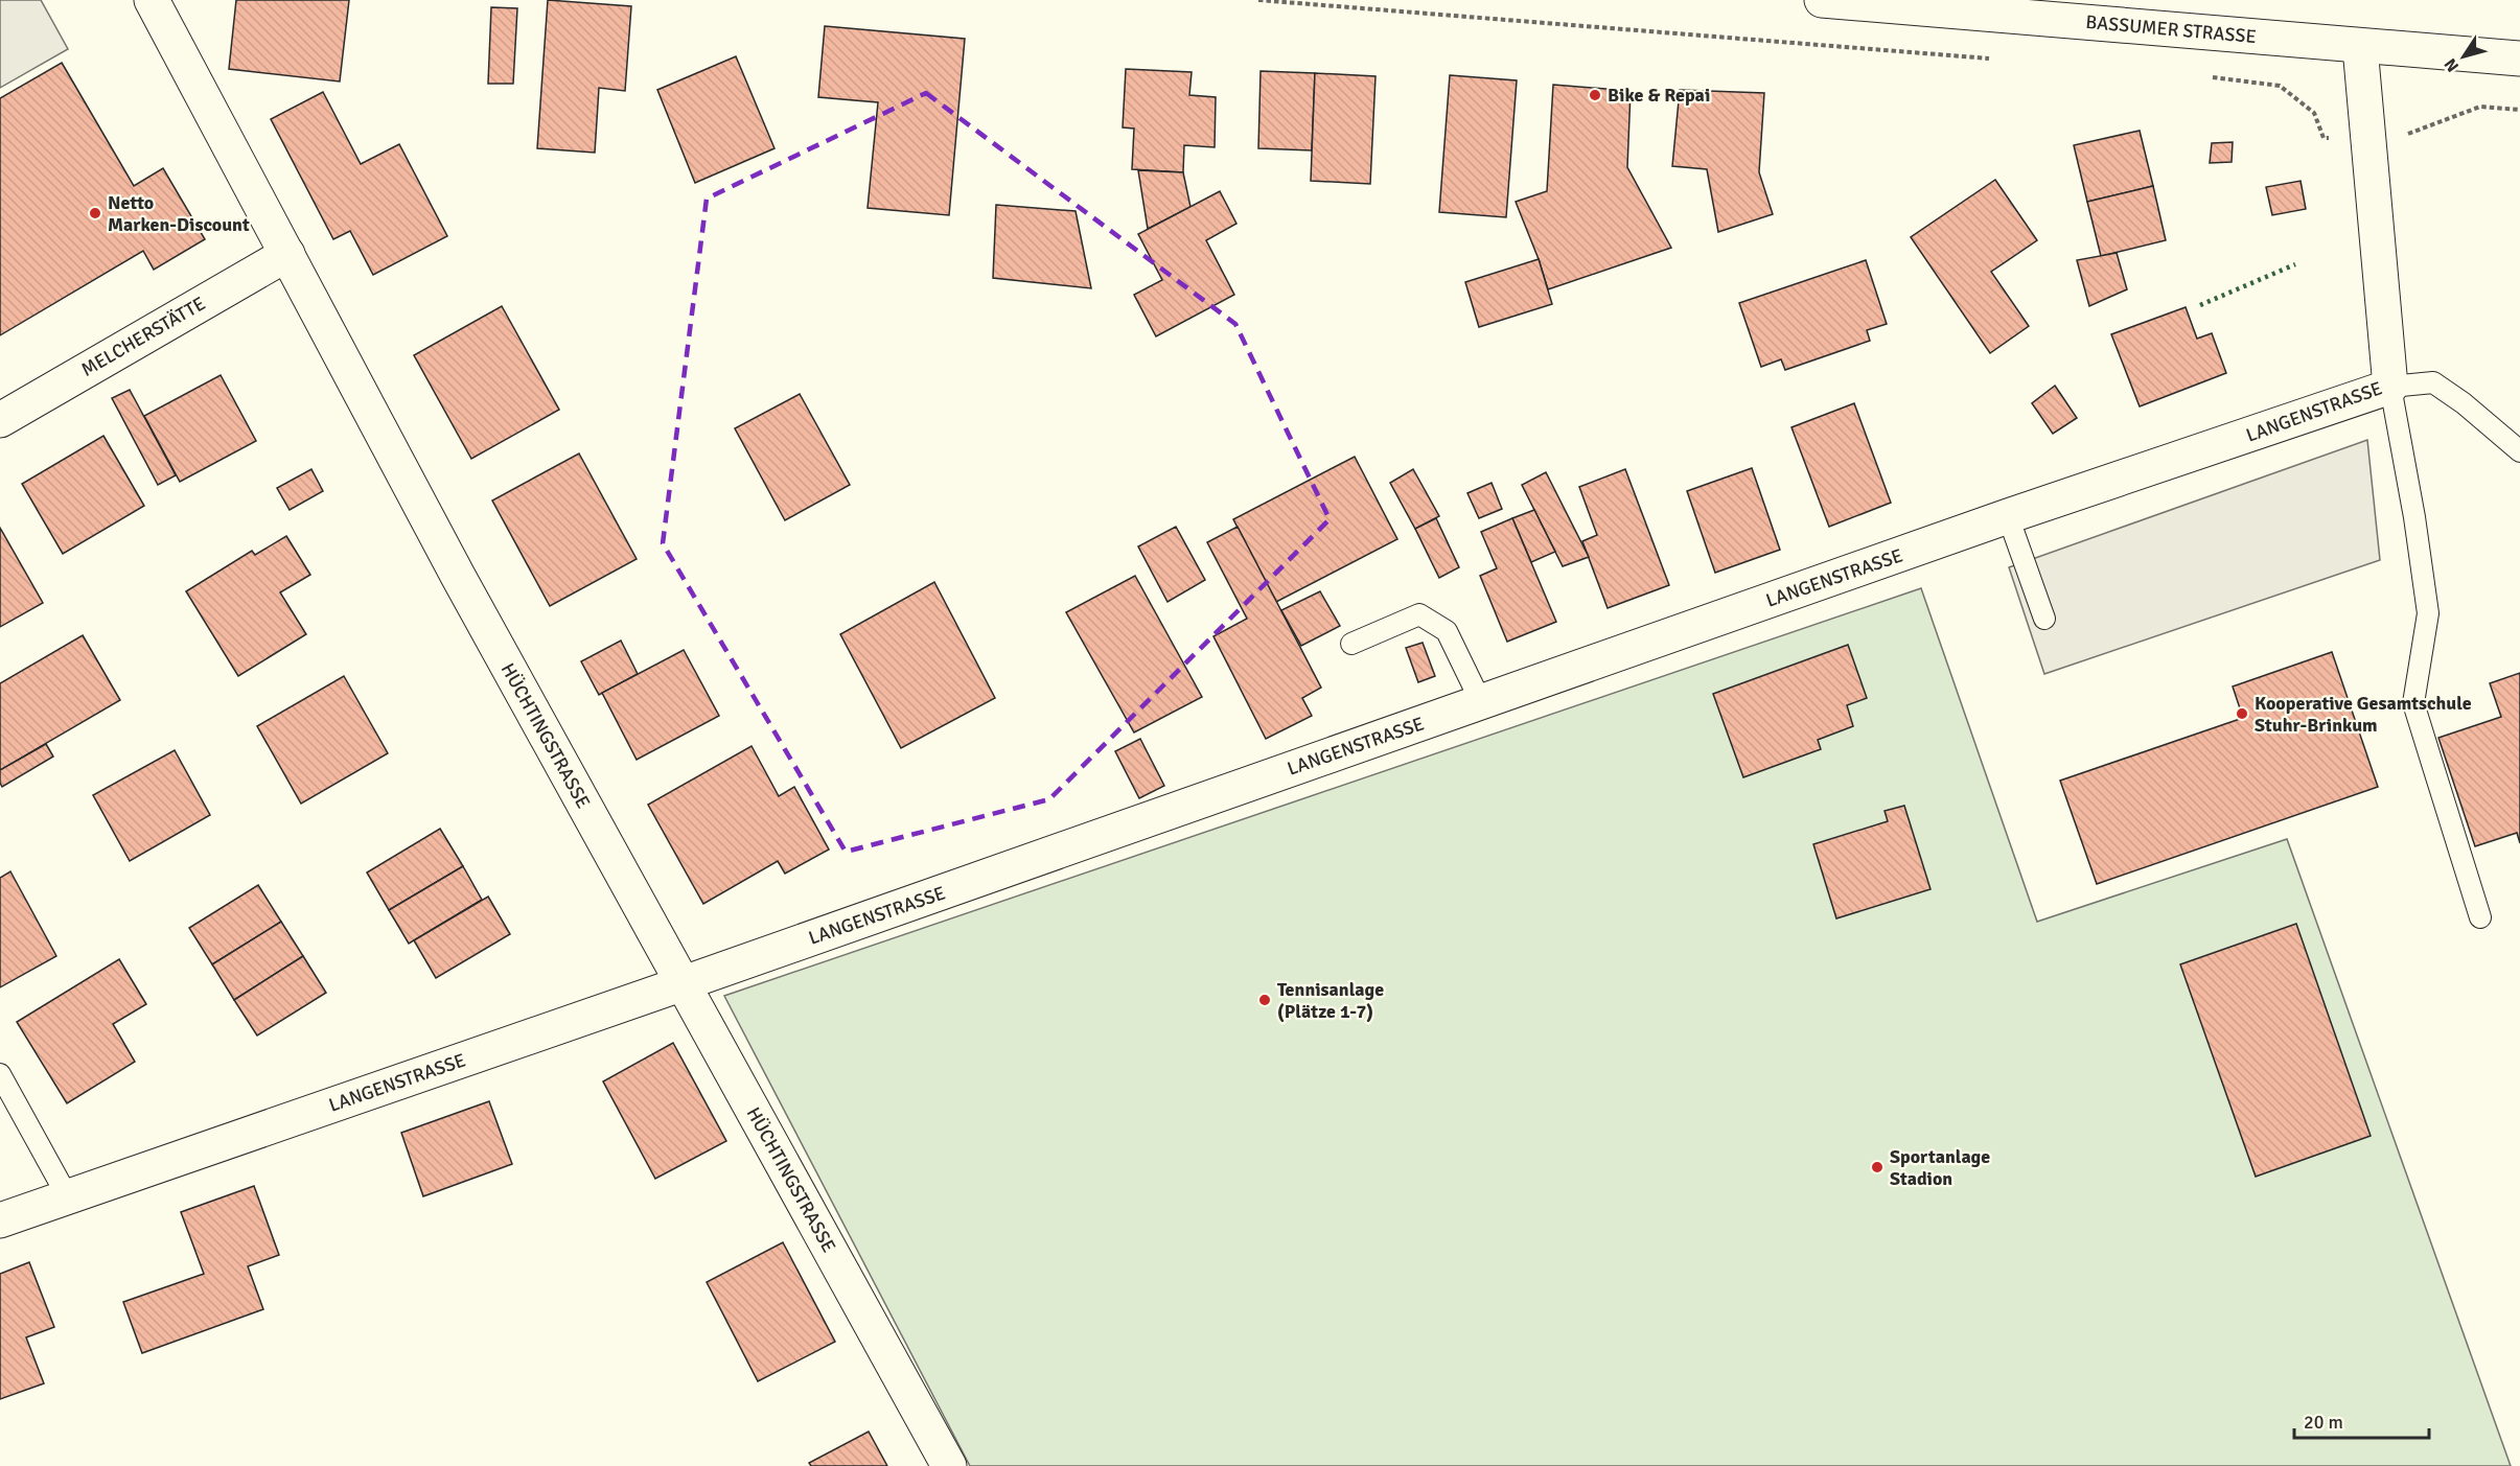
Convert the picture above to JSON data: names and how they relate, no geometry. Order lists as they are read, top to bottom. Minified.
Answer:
{"streets":{"street":["BASSUMER STRASSE","MELCHERSTÄTTE","LANGENSTRASSE","HÜCHTINGSTRASSE"]},"crossings":[["BASSUMER STRASSE","LANGENSTRASSE"],["MELCHERSTÄTTE","HÜCHTINGSTRASSE"],["LANGENSTRASSE","HÜCHTINGSTRASSE"]],"places":["Bike & Repai","Netto Marken-Discount","Kooperative Gesamtschule Stuhr-Brinkum","Tennisanlage (Plätze 1-7)","Sportanlage Stadion"],"scale_bar":"20 m","north":"bottom left"}
